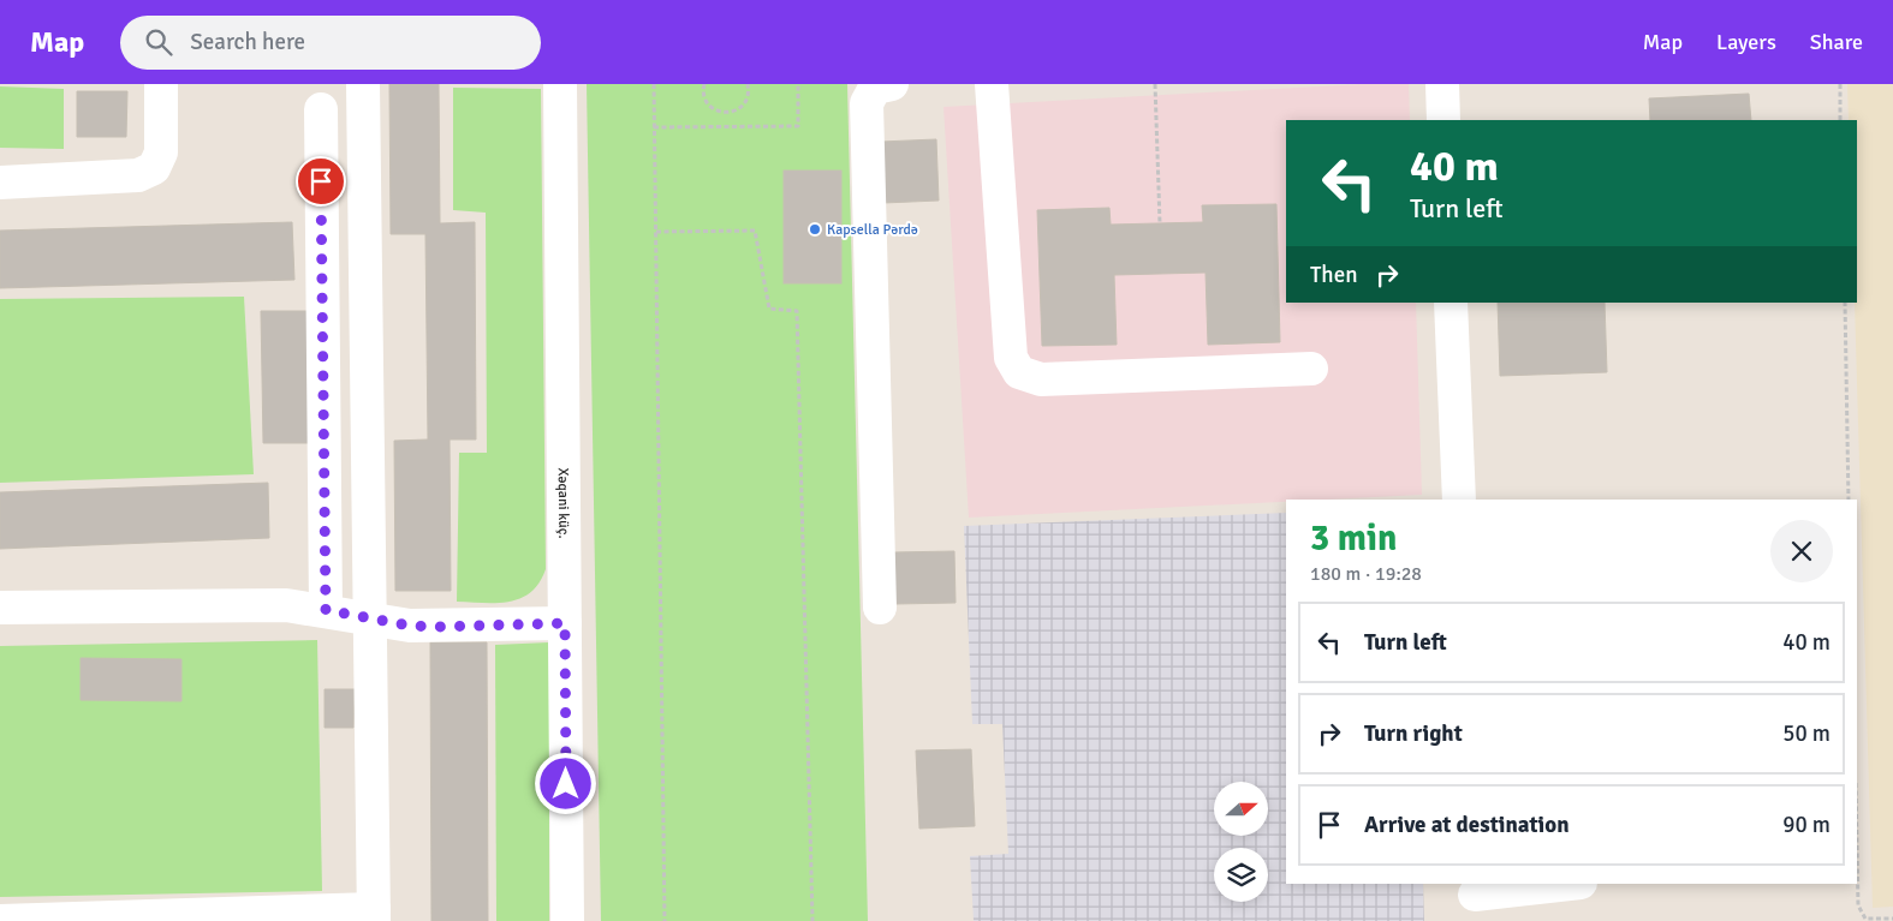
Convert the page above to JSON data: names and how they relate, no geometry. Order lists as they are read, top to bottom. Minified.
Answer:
{"streets":{"street":["Xəqani küç."]},"places":["Kapsella Pərdə"],"north":"right","page":{"header":"Map","search":"Search here","nav":["Map","Layers","Share"],"turn":["40 m","Turn left"],"then":"Then","heading":["3 min","180 m · 19:28"],"list":[{"name":"Turn left","value":"40 m"},{"name":"Turn right","value":"50 m"},{"name":"Arrive at destination","value":"90 m"}]}}
